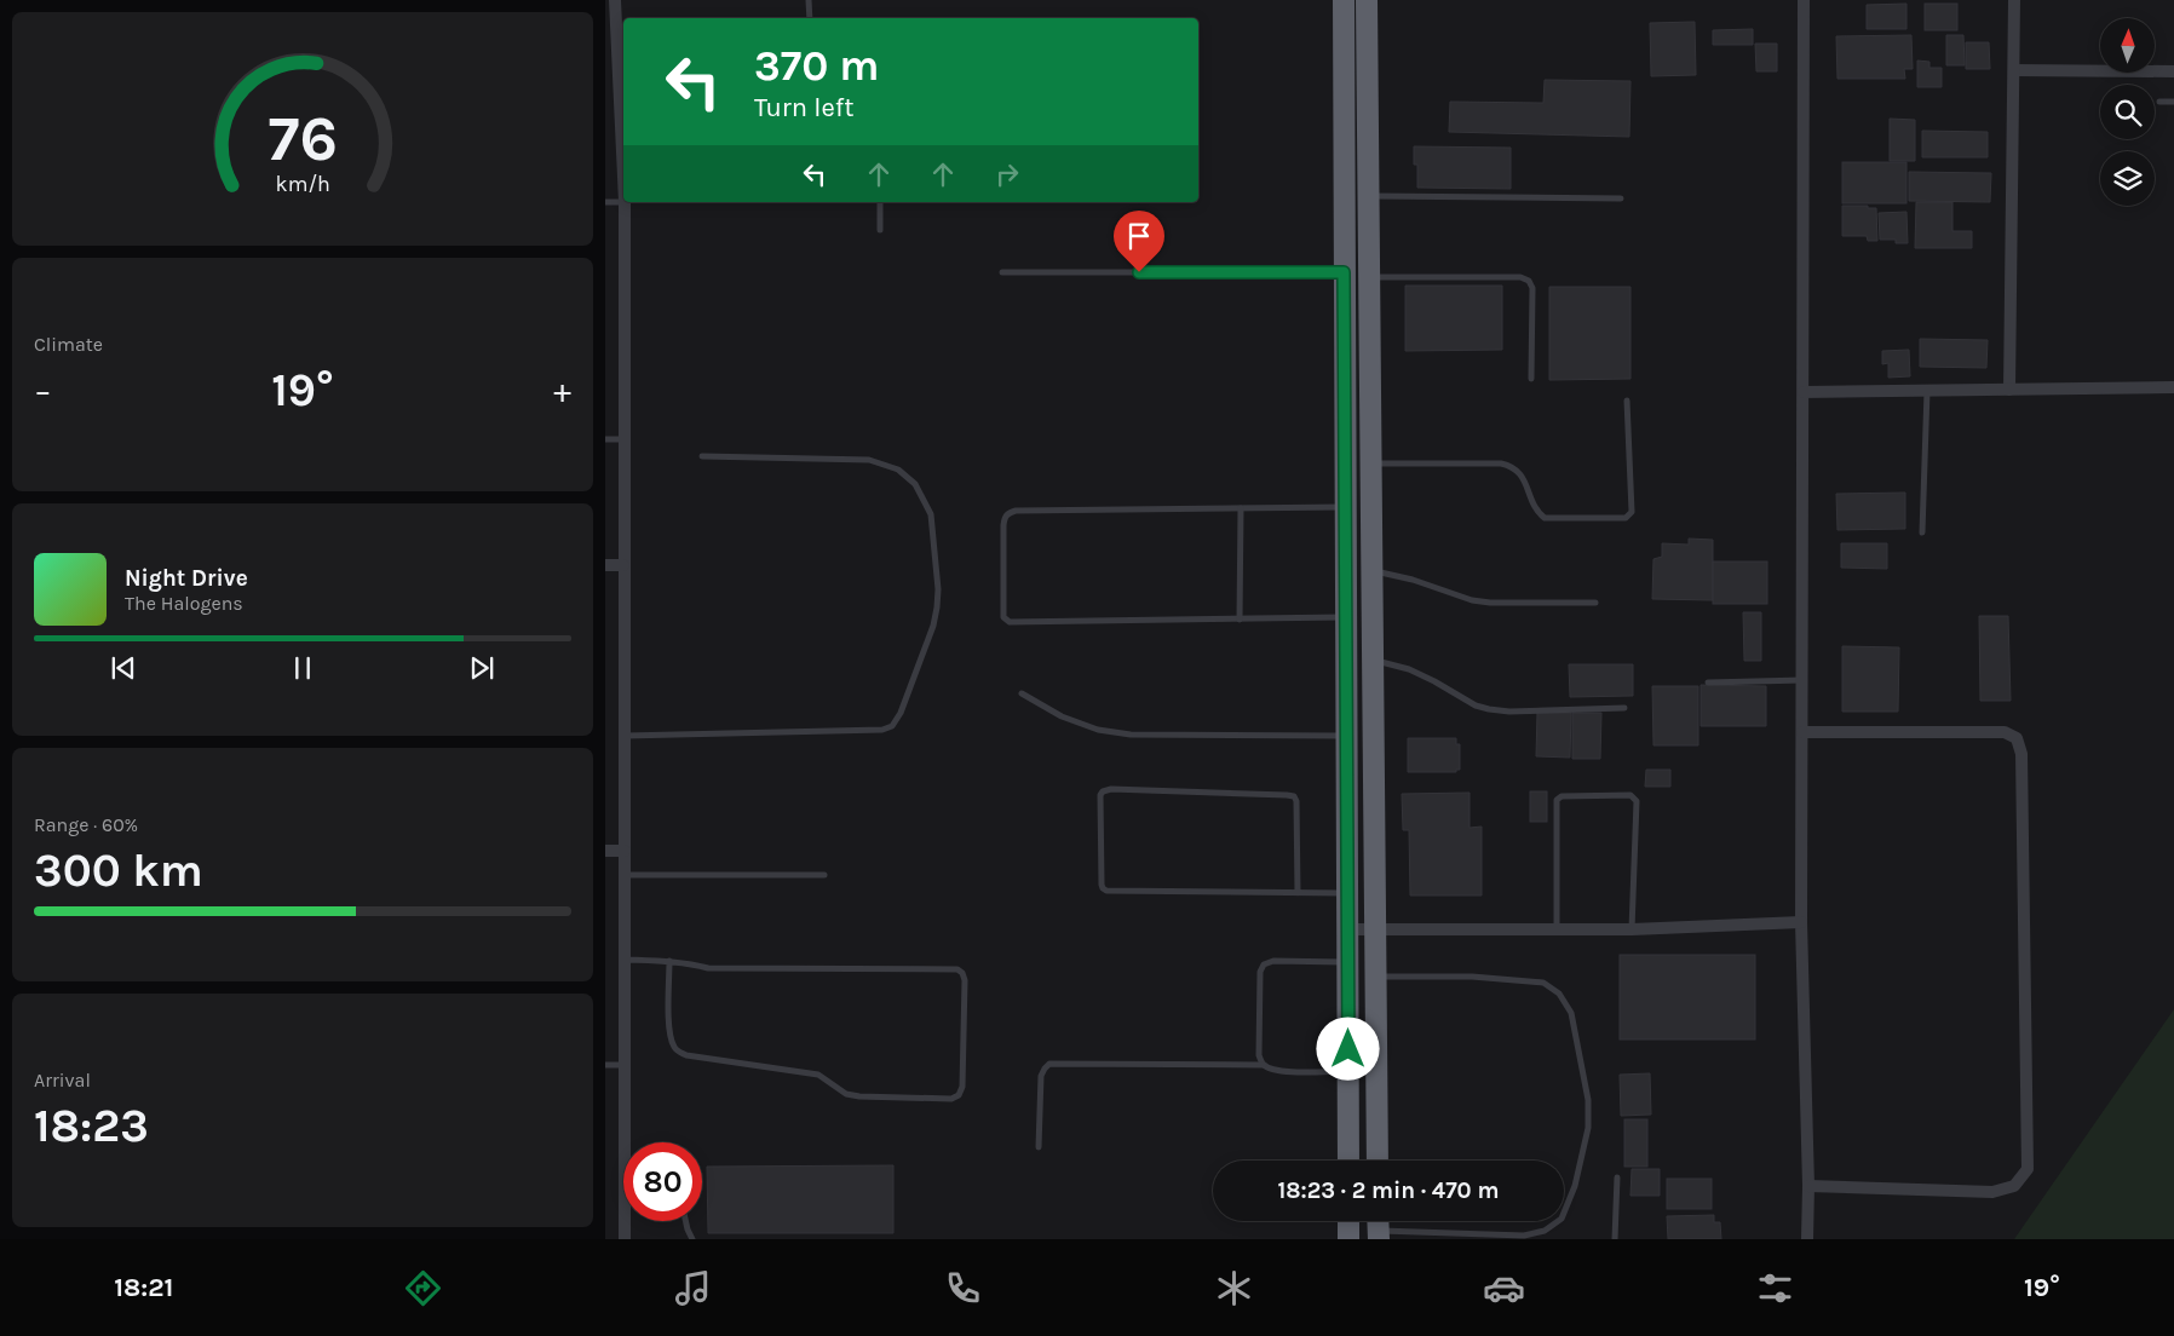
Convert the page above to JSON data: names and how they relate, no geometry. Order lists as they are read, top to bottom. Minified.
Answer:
{"north":"top","page":{"turn":["370 m","Turn left"],"tile":["Climate",["Range · 60%","300 km"],["Arrival","18:23"]],"heat":["−","19°","+"],"song":["Night Drive","The Halogens"],"limit":"80","trip":"18:23 · 2 min · 470 m","tabs":["18:21","19°"],"gauge":["76","km/h"]}}
